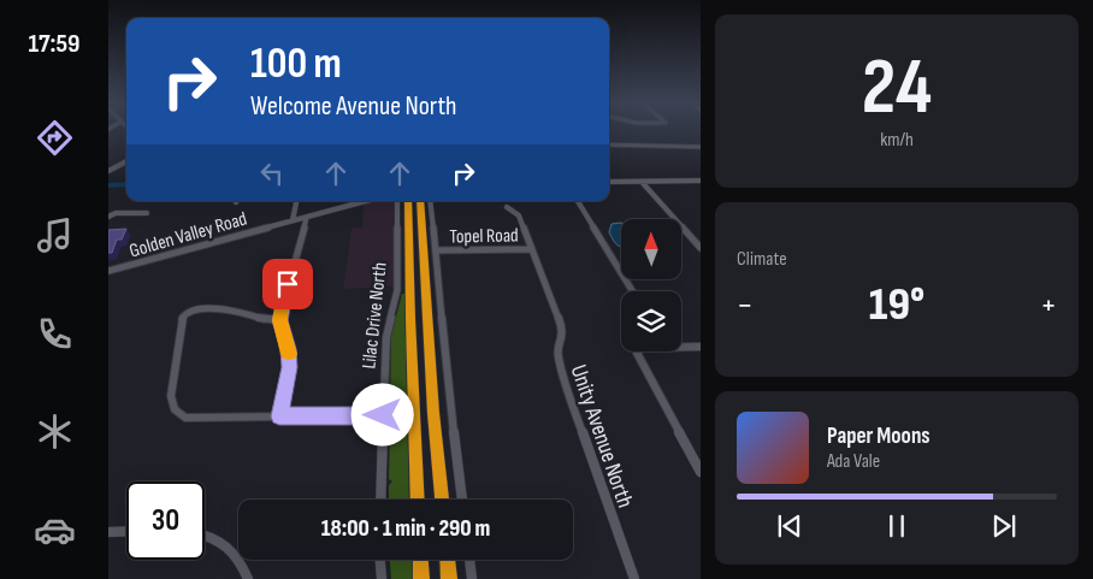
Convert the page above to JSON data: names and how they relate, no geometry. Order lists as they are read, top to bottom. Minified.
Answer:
{"streets":{"street":["Golden Valley Road","Topel Road","Lilac Drive North","Unity Avenue North"]},"crossings":[["Topel Road","Unity Avenue North"]],"north":"top","page":{"tabs":"17:59","tile":[["24","km/h"],"Climate"],"turn":["100 m","Welcome Avenue North"],"heat":["−","19°","+"],"song":["Paper Moons","Ada Vale"],"limit":"30","trip":"18:00 · 1 min · 290 m"}}
